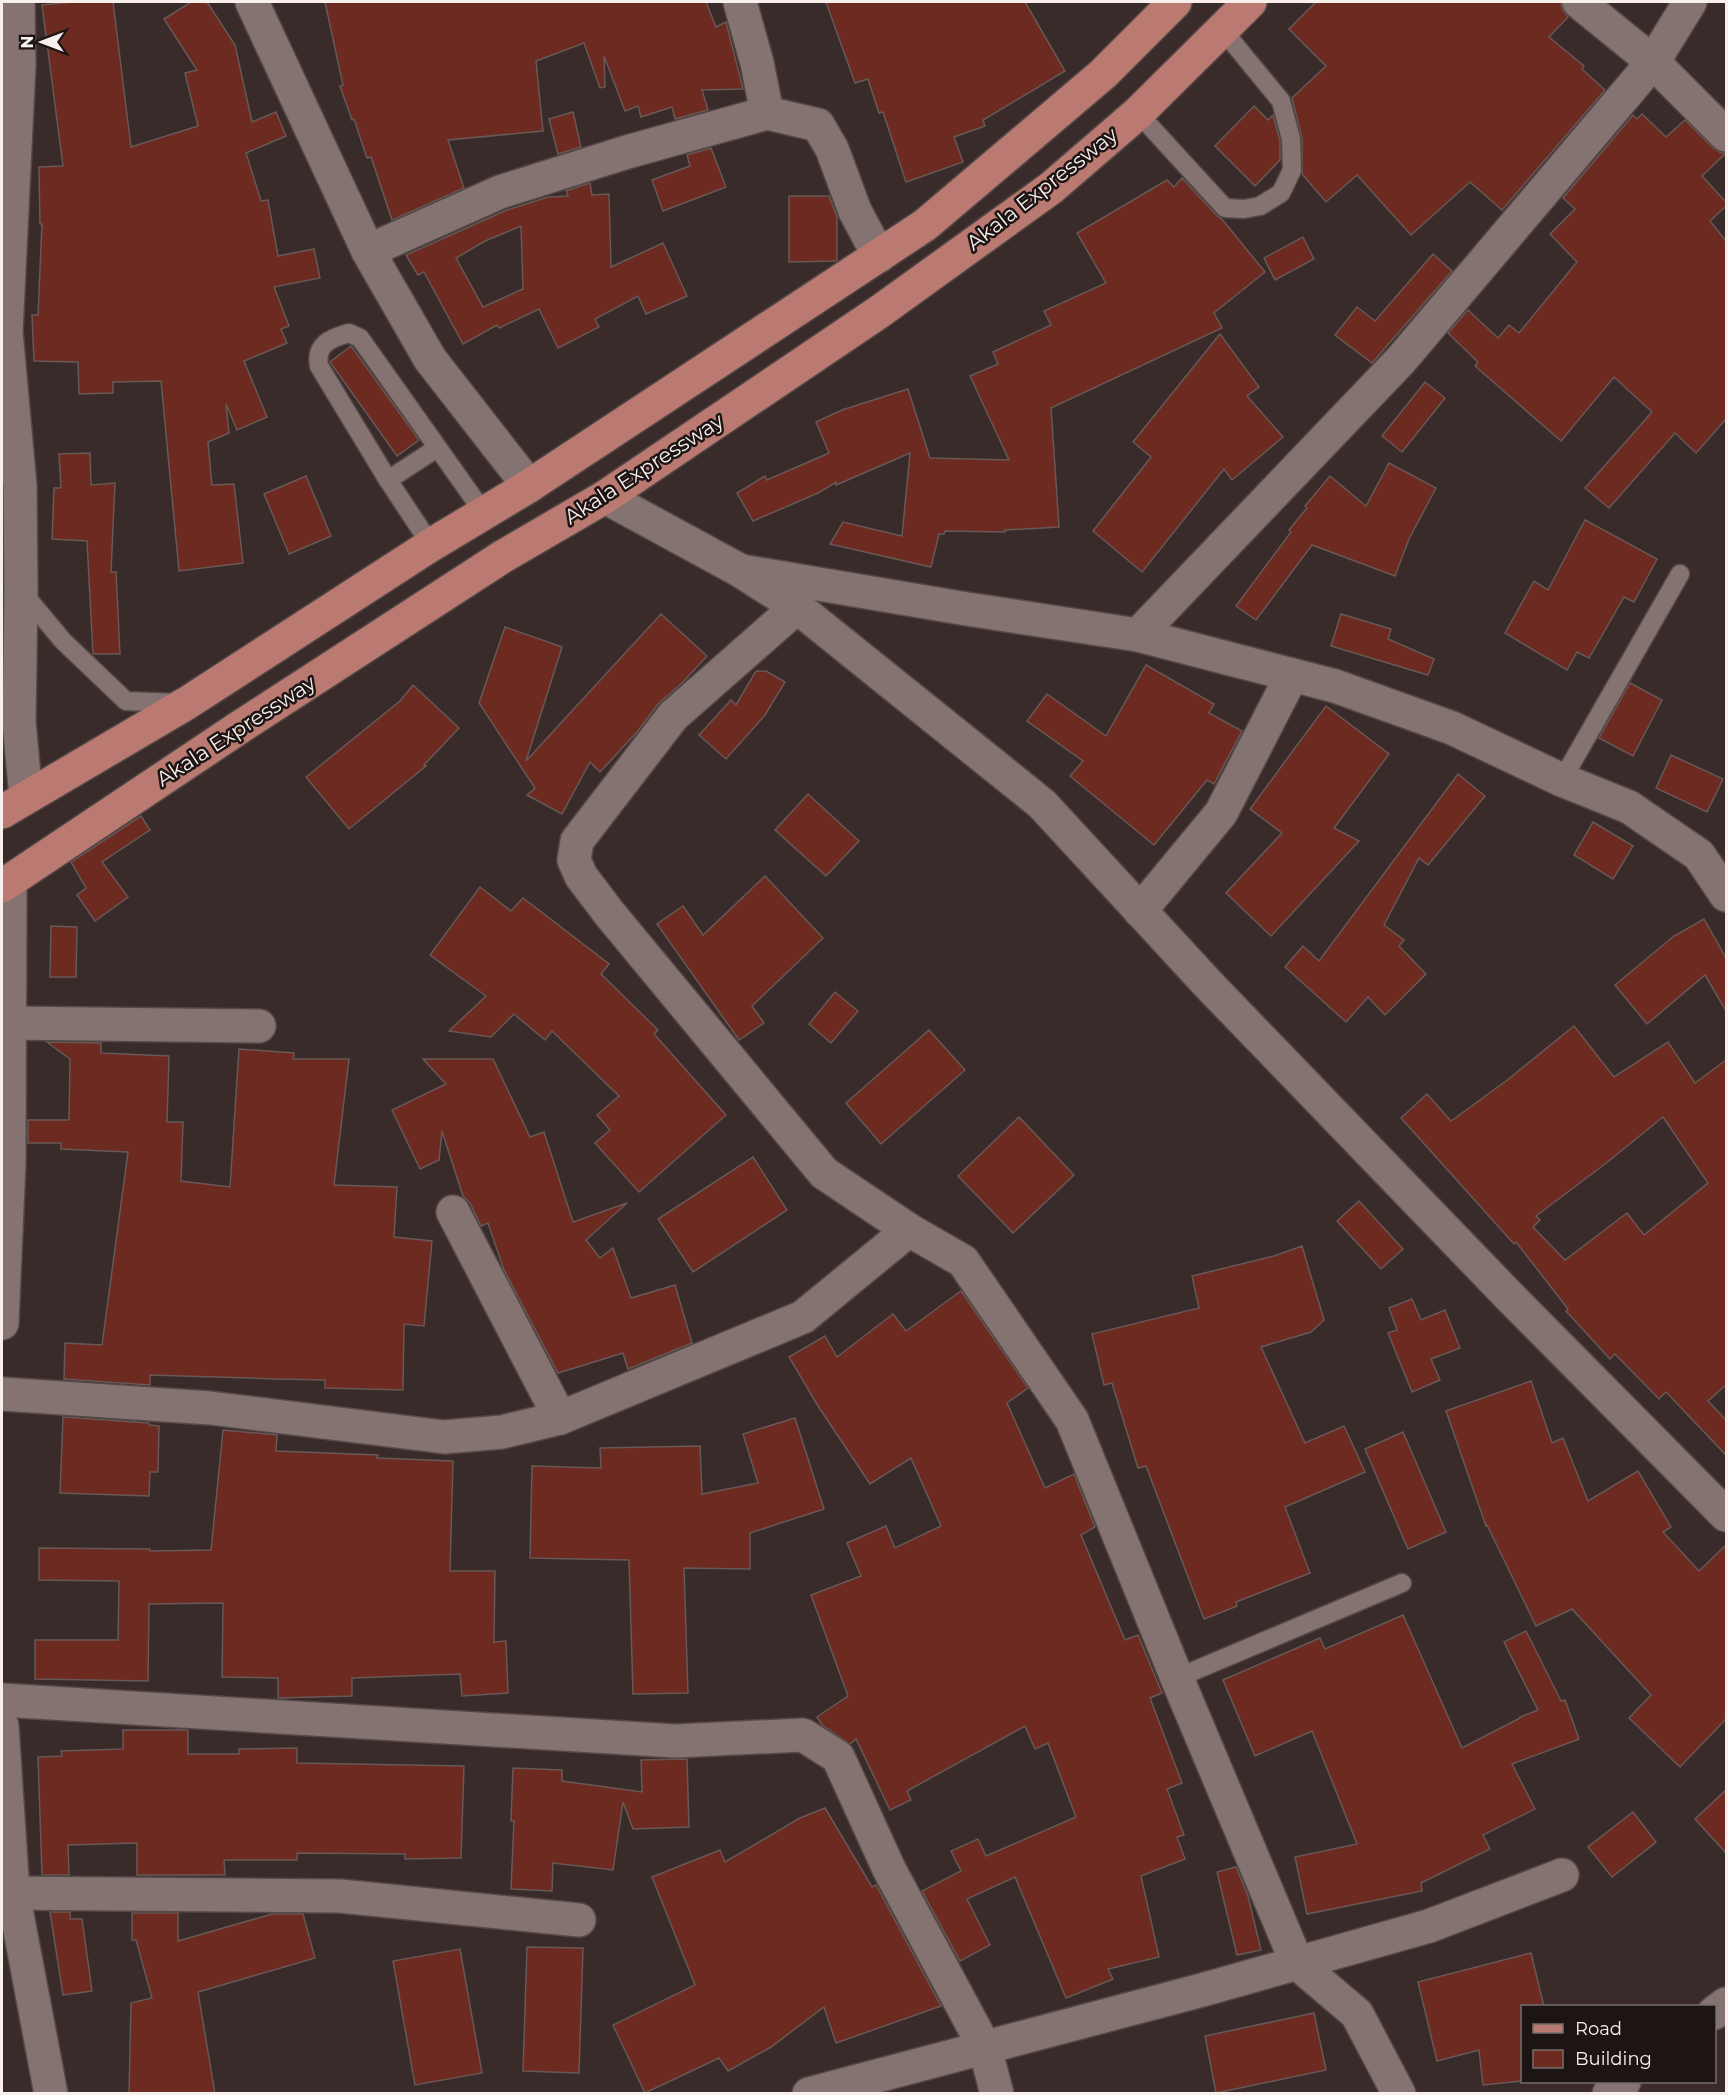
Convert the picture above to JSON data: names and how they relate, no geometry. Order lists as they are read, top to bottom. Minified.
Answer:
{"streets":{"main road":["Akala Expressway"]},"legend":["Road","Building"],"north":"left"}
